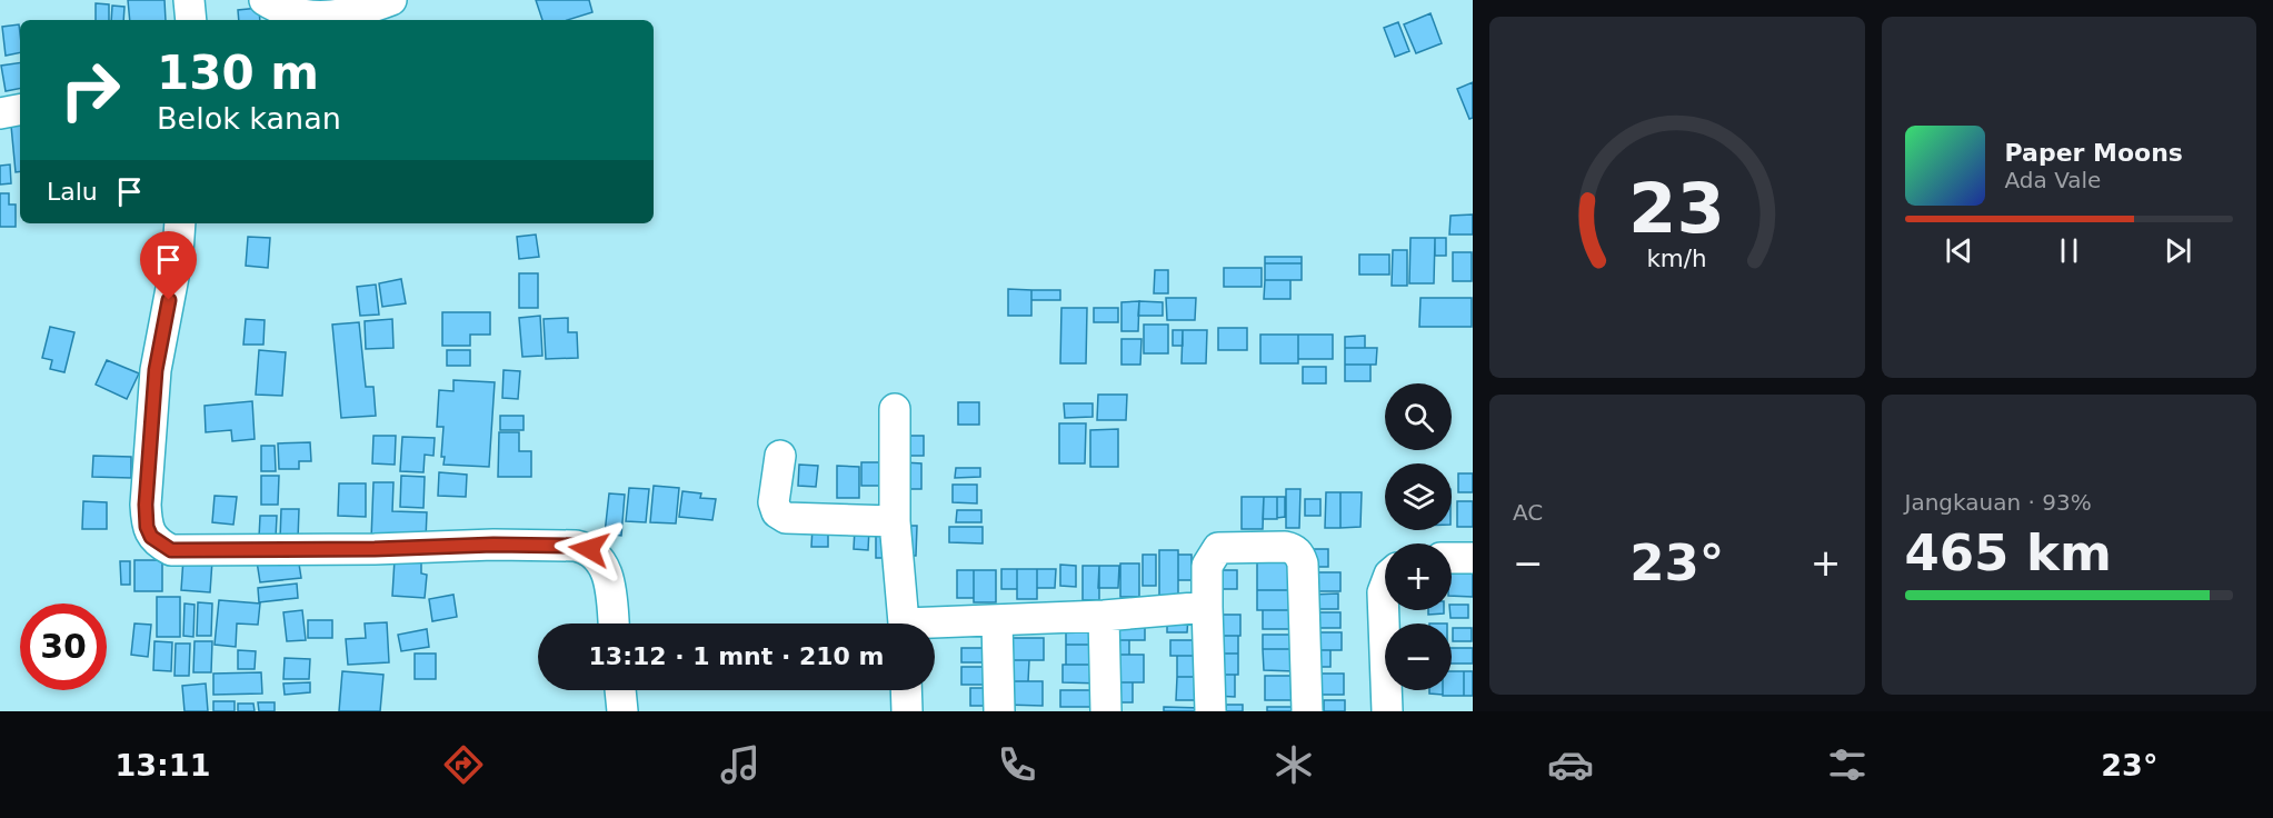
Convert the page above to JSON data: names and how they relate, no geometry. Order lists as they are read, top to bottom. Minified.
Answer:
{"page":{"turn":["130 m","Belok kanan"],"song":["Paper Moons","Ada Vale"],"then":"Lalu","map_buttons":["+","−"],"tile":["AC",["Jangkauan · 93%","465 km"]],"heat":["−","23°","+"],"limit":"30","trip":"13:12 · 1 mnt · 210 m","tabs":["13:11","23°"],"gauge":["23","km/h"]}}
